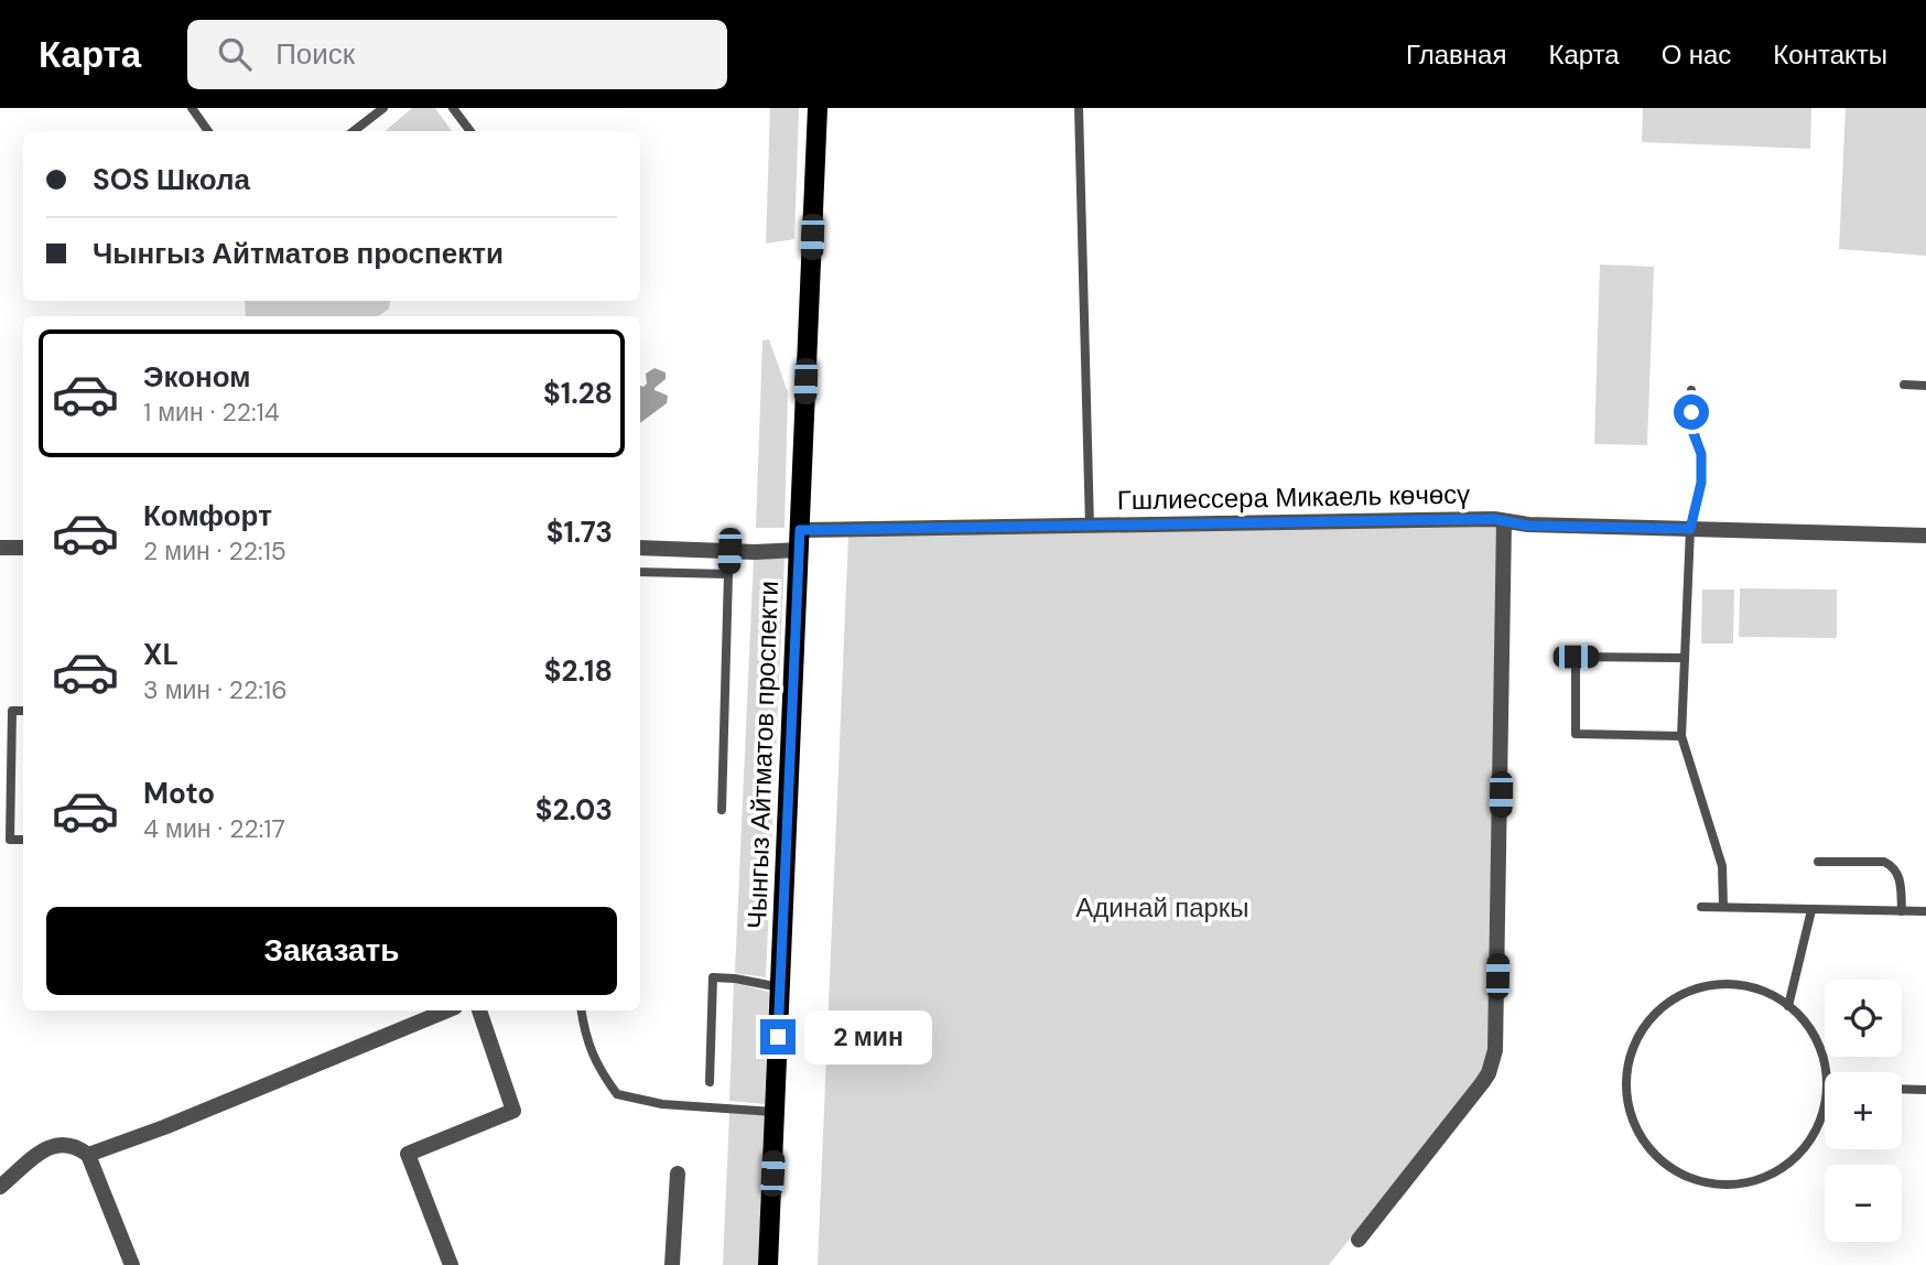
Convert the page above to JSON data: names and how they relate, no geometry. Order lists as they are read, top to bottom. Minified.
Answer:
{"streets":{"main road":["Чынгыз Айтматов проспекти"],"street":["Гшлиессера Микаель көчөсү"]},"crossings":[["Гшлиессера Микаель көчөсү","Чынгыз Айтматов проспекти"]],"parks":["Адинай паркы"],"page":{"header":"Карта","search":"Поиск","nav":["Главная","Карта","О нас","Контакты"],"banner":["SOS Школа","Чынгыз Айтматов проспекти"],"list":[{"name":"Эконом","note":"1 мин · 22:14","value":"$1.28"},{"name":"Комфорт","note":"2 мин · 22:15","value":"$1.73"},{"name":"XL","note":"3 мин · 22:16","value":"$2.18"},{"name":"Moto","note":"4 мин · 22:17","value":"$2.03"}],"buttons":"Заказать","map_buttons":["+","−"],"bubble":"2 мин"}}
